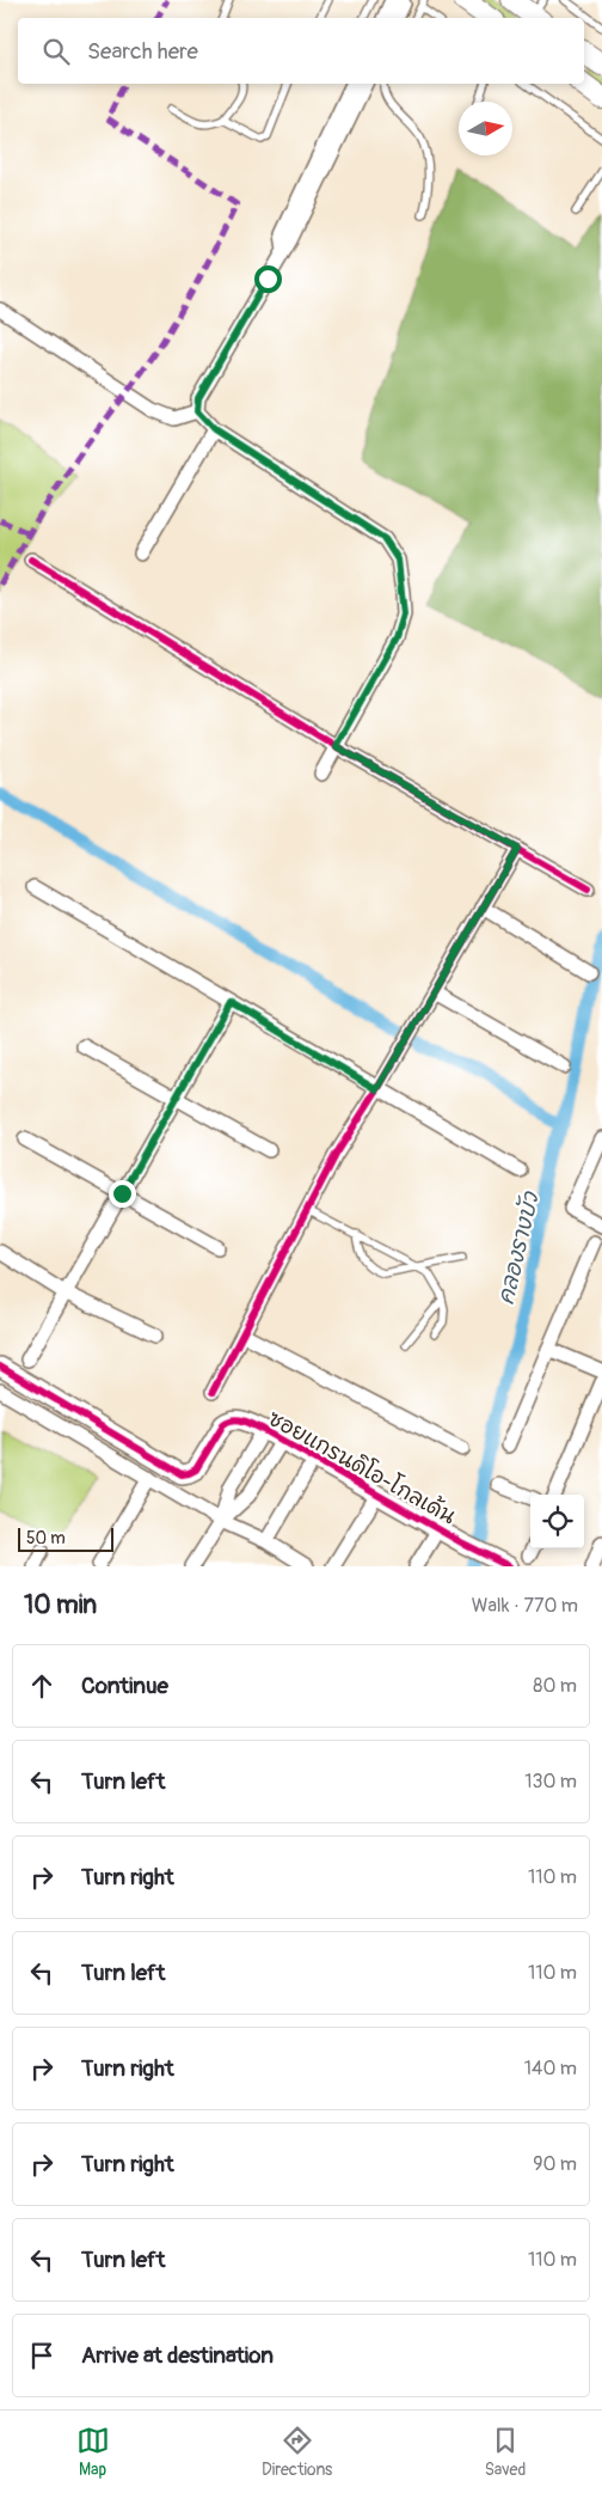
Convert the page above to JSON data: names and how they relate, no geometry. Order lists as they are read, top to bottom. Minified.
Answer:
{"streets":{"street":["ซอยแกรนดิโอ-โกลเด้น"]},"water":["คลองรางบัว"],"scale_bar":"50 m","north":"right","page":{"search":"Search here","scale":"50 m","heading":["10 min","Walk · 770 m"],"list":[["Continue","80 m"],["Turn left","130 m"],["Turn right","110 m"],["Turn left","110 m"],["Turn right","140 m"],["Turn right","90 m"],["Turn left","110 m"],"Arrive at destination"],"nav":["Map","Directions","Saved"]}}
